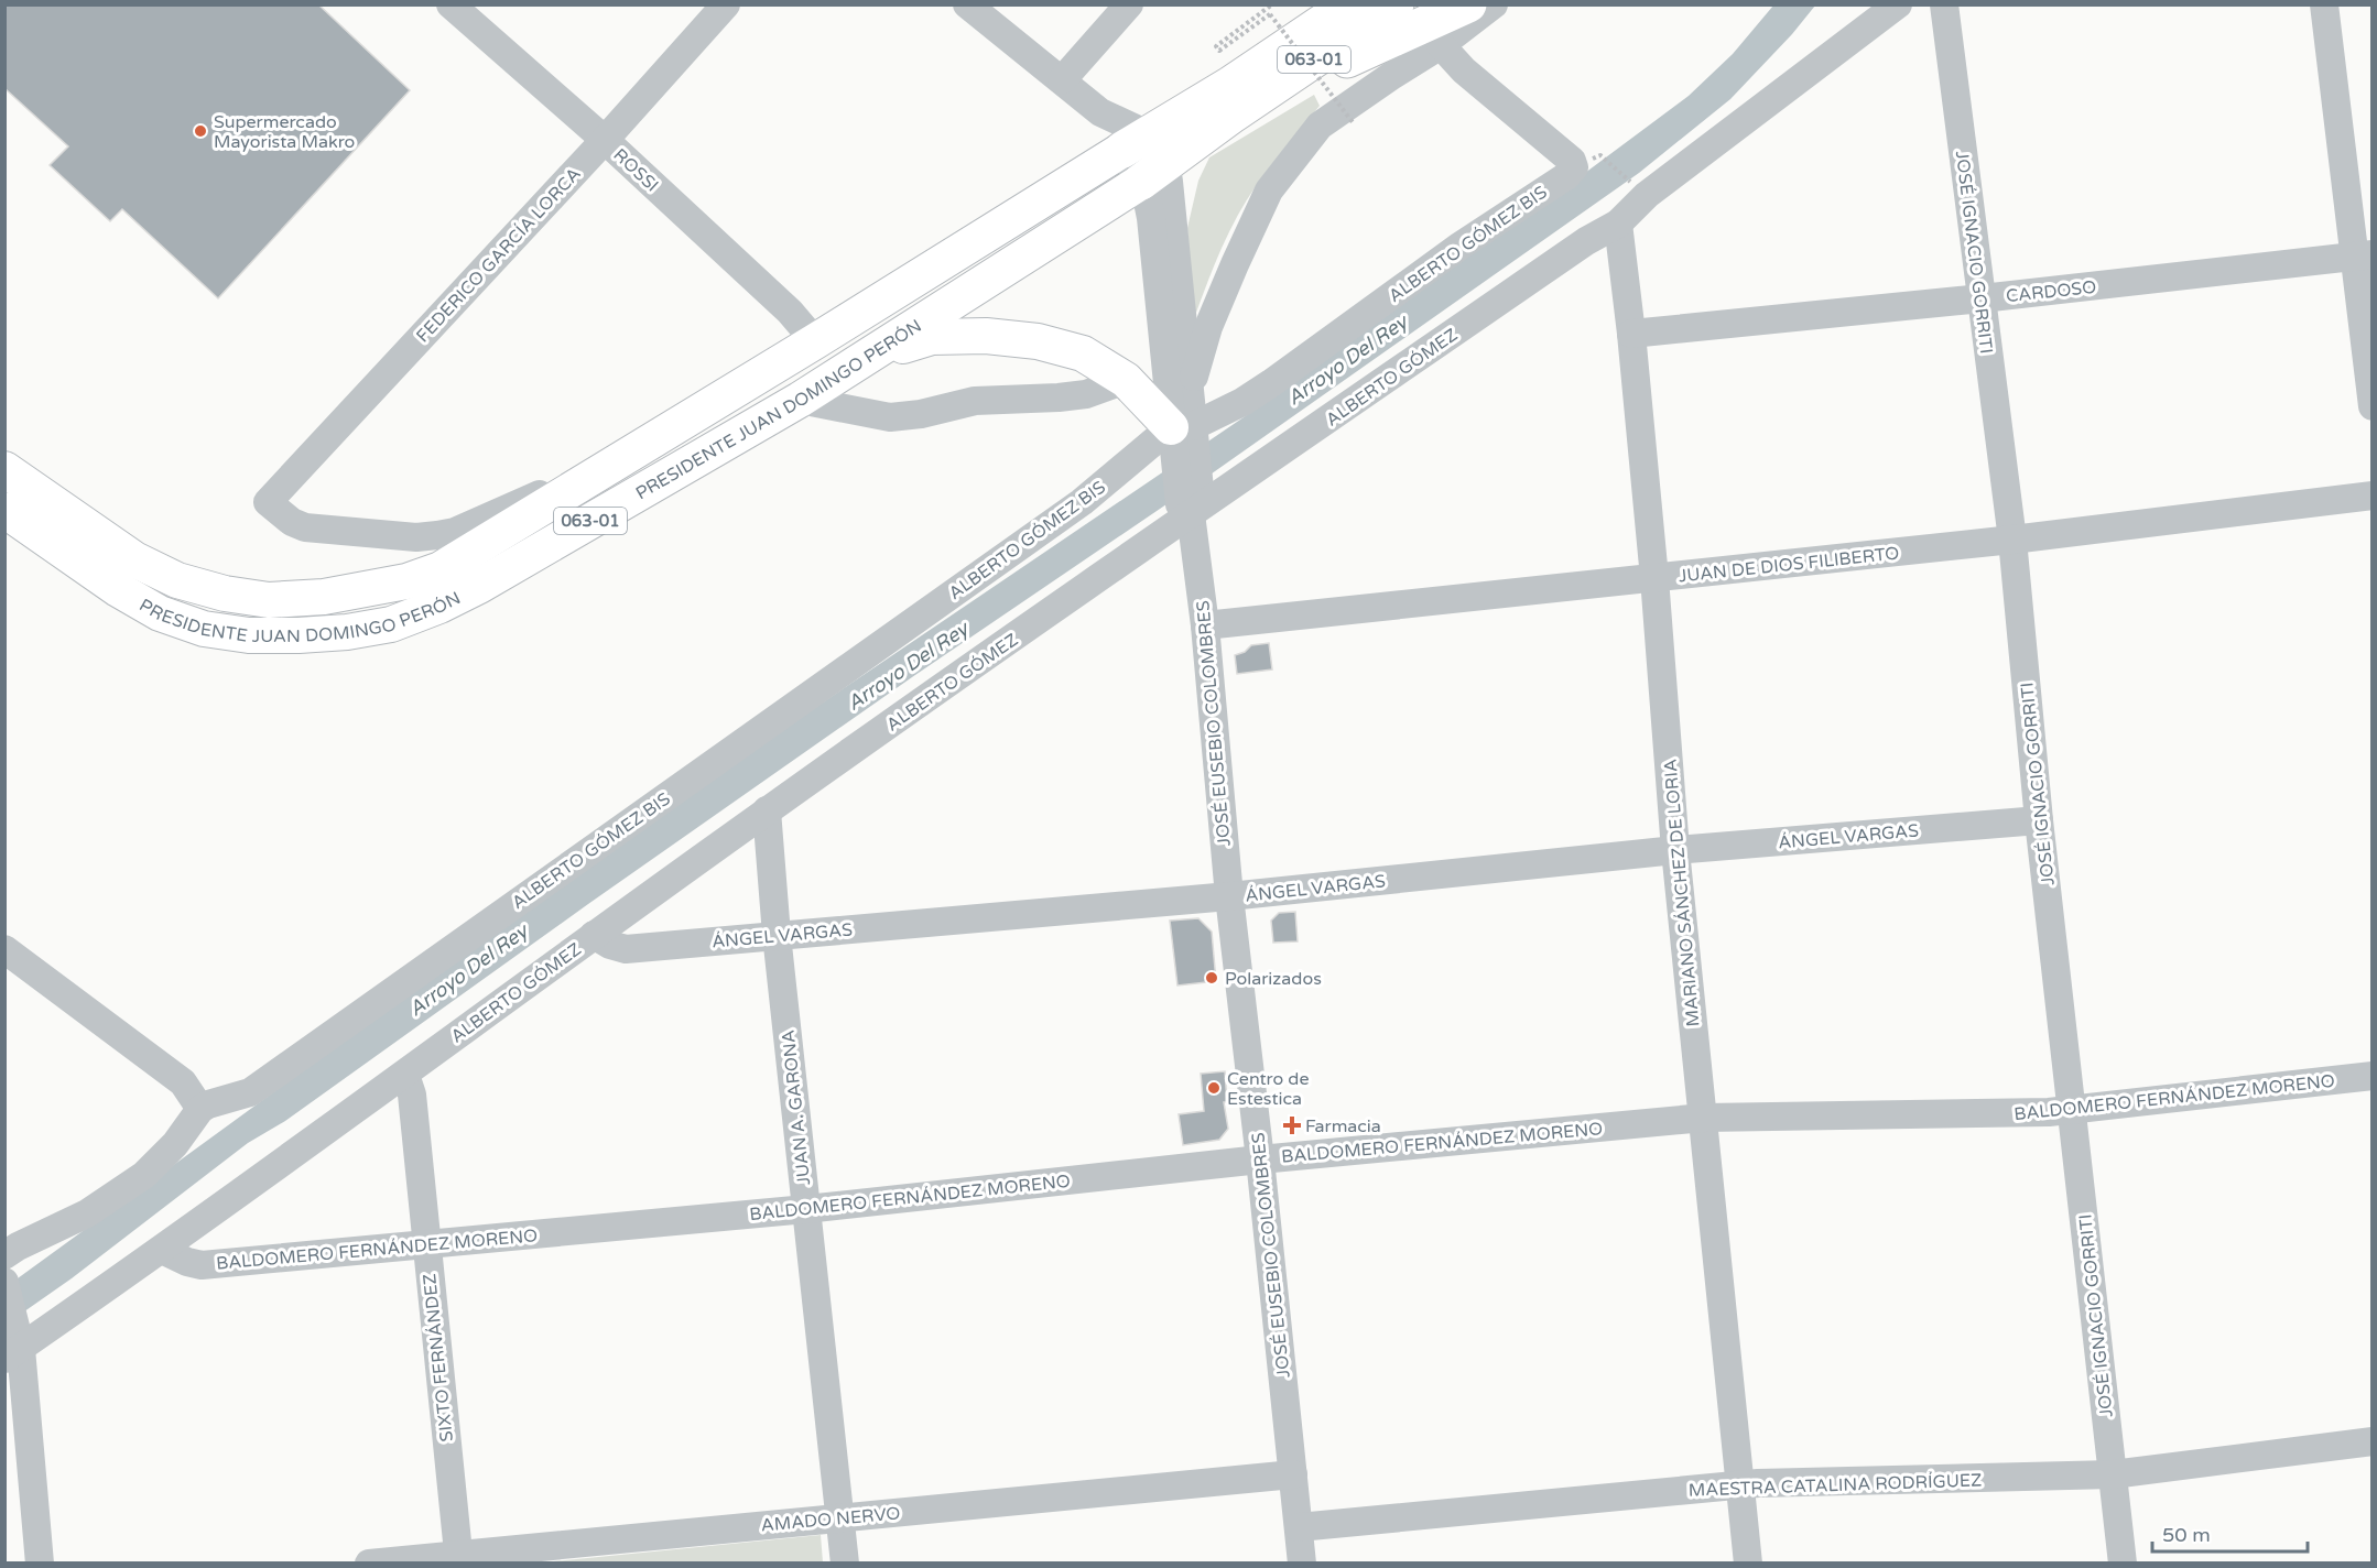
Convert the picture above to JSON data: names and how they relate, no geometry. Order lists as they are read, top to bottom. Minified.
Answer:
{"streets":{"highway":["063-01"],"main road":["PRESIDENTE JUAN DOMINGO PERÓN"],"street":["ROSSI","ALBERTO GÓMEZ BIS","JOSÉ IGNACIO GORRITI","FEDERICO GARCÍA LORCA","CARDOSO","ALBERTO GÓMEZ","JUAN DE DIOS FILIBERTO","JOSÉ EUSEBIO COLOMBRES","ÁNGEL VARGAS","MARIANO SÁNCHEZ DE LORIA","BALDOMERO FERNÁNDEZ MORENO","JUAN A. GARONA","SIXTO FERNÁNDEZ","MAESTRA CATALINA RODRÍGUEZ","AMADO NERVO"]},"crossings":[["063-01","PRESIDENTE JUAN DOMINGO PERÓN"],["063-01","JOSÉ EUSEBIO COLOMBRES"],["ROSSI","FEDERICO GARCÍA LORCA"],["ROSSI","PRESIDENTE JUAN DOMINGO PERÓN"],["ALBERTO GÓMEZ BIS","JOSÉ EUSEBIO COLOMBRES"],["JOSÉ IGNACIO GORRITI","CARDOSO"],["JOSÉ IGNACIO GORRITI","JUAN DE DIOS FILIBERTO"],["JOSÉ IGNACIO GORRITI","ÁNGEL VARGAS"],["JOSÉ IGNACIO GORRITI","BALDOMERO FERNÁNDEZ MORENO"],["JOSÉ IGNACIO GORRITI","MAESTRA CATALINA RODRÍGUEZ"],["FEDERICO GARCÍA LORCA","PRESIDENTE JUAN DOMINGO PERÓN"],["CARDOSO","MARIANO SÁNCHEZ DE LORIA"],["ALBERTO GÓMEZ","JOSÉ EUSEBIO COLOMBRES"],["ALBERTO GÓMEZ","ÁNGEL VARGAS"],["ALBERTO GÓMEZ","MARIANO SÁNCHEZ DE LORIA"],["ALBERTO GÓMEZ","BALDOMERO FERNÁNDEZ MORENO"],["ALBERTO GÓMEZ","JUAN A. GARONA"],["ALBERTO GÓMEZ","SIXTO FERNÁNDEZ"],["PRESIDENTE JUAN DOMINGO PERÓN","JOSÉ EUSEBIO COLOMBRES"],["JUAN DE DIOS FILIBERTO","JOSÉ EUSEBIO COLOMBRES"],["JUAN DE DIOS FILIBERTO","MARIANO SÁNCHEZ DE LORIA"],["JOSÉ EUSEBIO COLOMBRES","ÁNGEL VARGAS"],["JOSÉ EUSEBIO COLOMBRES","BALDOMERO FERNÁNDEZ MORENO"],["JOSÉ EUSEBIO COLOMBRES","MAESTRA CATALINA RODRÍGUEZ"],["JOSÉ EUSEBIO COLOMBRES","AMADO NERVO"],["ÁNGEL VARGAS","MARIANO SÁNCHEZ DE LORIA"],["ÁNGEL VARGAS","JUAN A. GARONA"],["MARIANO SÁNCHEZ DE LORIA","BALDOMERO FERNÁNDEZ MORENO"],["MARIANO SÁNCHEZ DE LORIA","MAESTRA CATALINA RODRÍGUEZ"],["BALDOMERO FERNÁNDEZ MORENO","JUAN A. GARONA"],["BALDOMERO FERNÁNDEZ MORENO","SIXTO FERNÁNDEZ"],["JUAN A. GARONA","AMADO NERVO"],["SIXTO FERNÁNDEZ","AMADO NERVO"]],"water":["Arroyo Del Rey"],"places":{"other":["Supermercado Mayorista Makro","Polarizados","Centro de Estestica"],"health":["Farmacia"]},"scale_bar":"50 m"}
